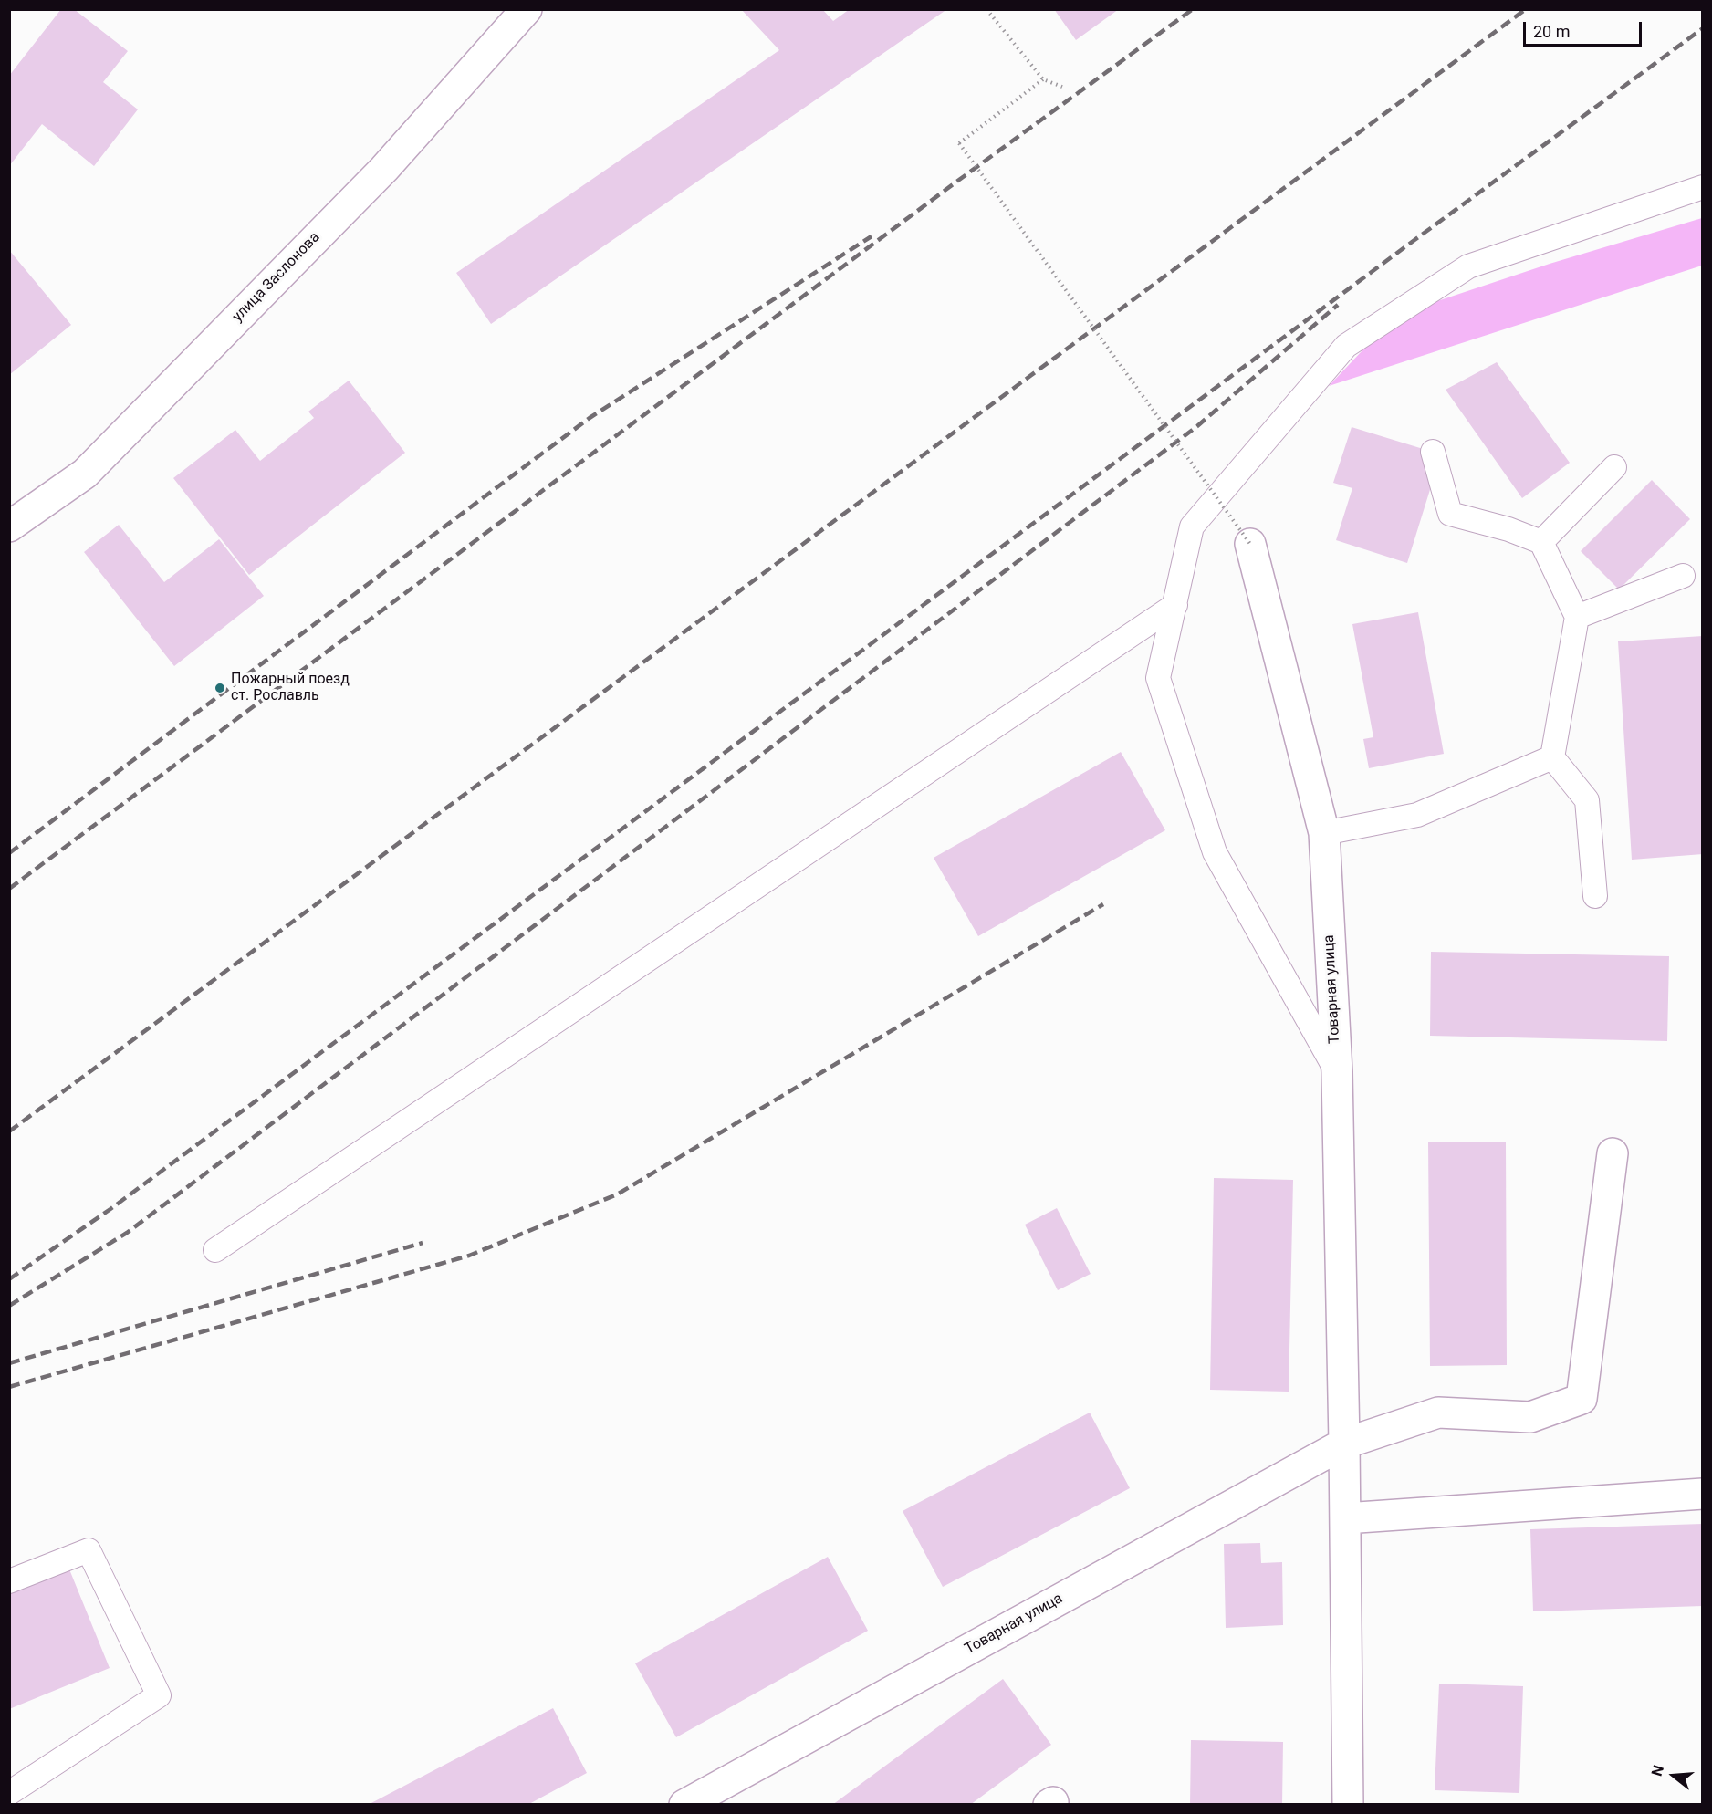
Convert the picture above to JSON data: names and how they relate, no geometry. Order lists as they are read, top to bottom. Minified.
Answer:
{"streets":{"street":["улица Заслонова","Товарная улица"]},"places":["Пожарный поезд ст. Рославль"],"scale_bar":"20 m","north":"left"}
